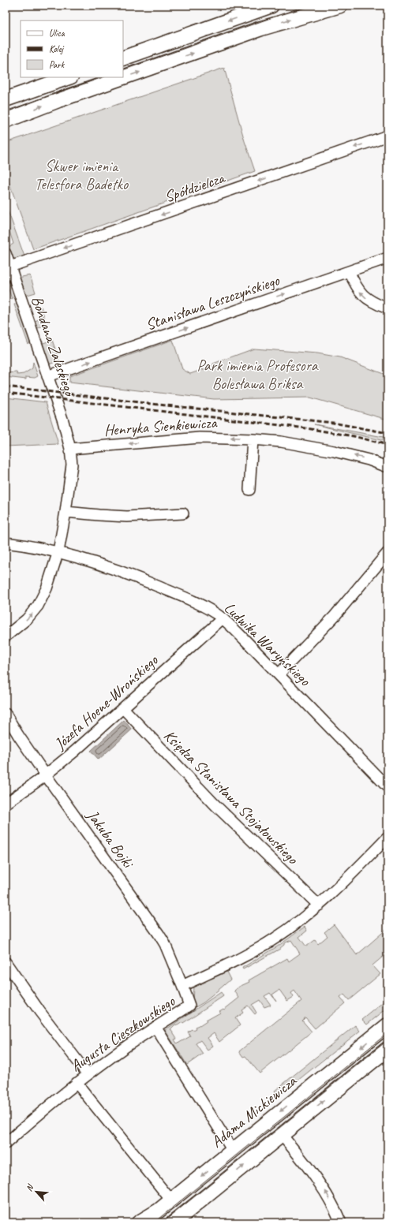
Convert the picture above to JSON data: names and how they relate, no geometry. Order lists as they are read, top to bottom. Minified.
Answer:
{"streets":{"street":["Spółdzielcza","Stanisława Leszczyńskiego","Bohdana Zaleskiego","Henryka Sienkiewicza","Ludwika Waryńskiego","Józefa Hoene-Wrońskiego","Księdza Stanisława Stojałowskiego","Jakuba Bojki","Augusta Cieszkowskiego","Adama Mickiewicza"]},"crossings":[["Spółdzielcza","Bohdana Zaleskiego"],["Stanisława Leszczyńskiego","Bohdana Zaleskiego"],["Bohdana Zaleskiego","Henryka Sienkiewicza"],["Bohdana Zaleskiego","Ludwika Waryńskiego"],["Ludwika Waryńskiego","Józefa Hoene-Wrońskiego"],["Józefa Hoene-Wrońskiego","Księdza Stanisława Stojałowskiego"],["Józefa Hoene-Wrońskiego","Jakuba Bojki"],["Księdza Stanisława Stojałowskiego","Augusta Cieszkowskiego"],["Jakuba Bojki","Augusta Cieszkowskiego"]],"one_way":["Spółdzielcza","Stanisława Leszczyńskiego"],"parks":["Skwer imienia Telesfora Badetko","Park imienia Profesora Bolesława Briksa"],"legend":["Ulica","Kolej","Park"],"north":"top left"}
